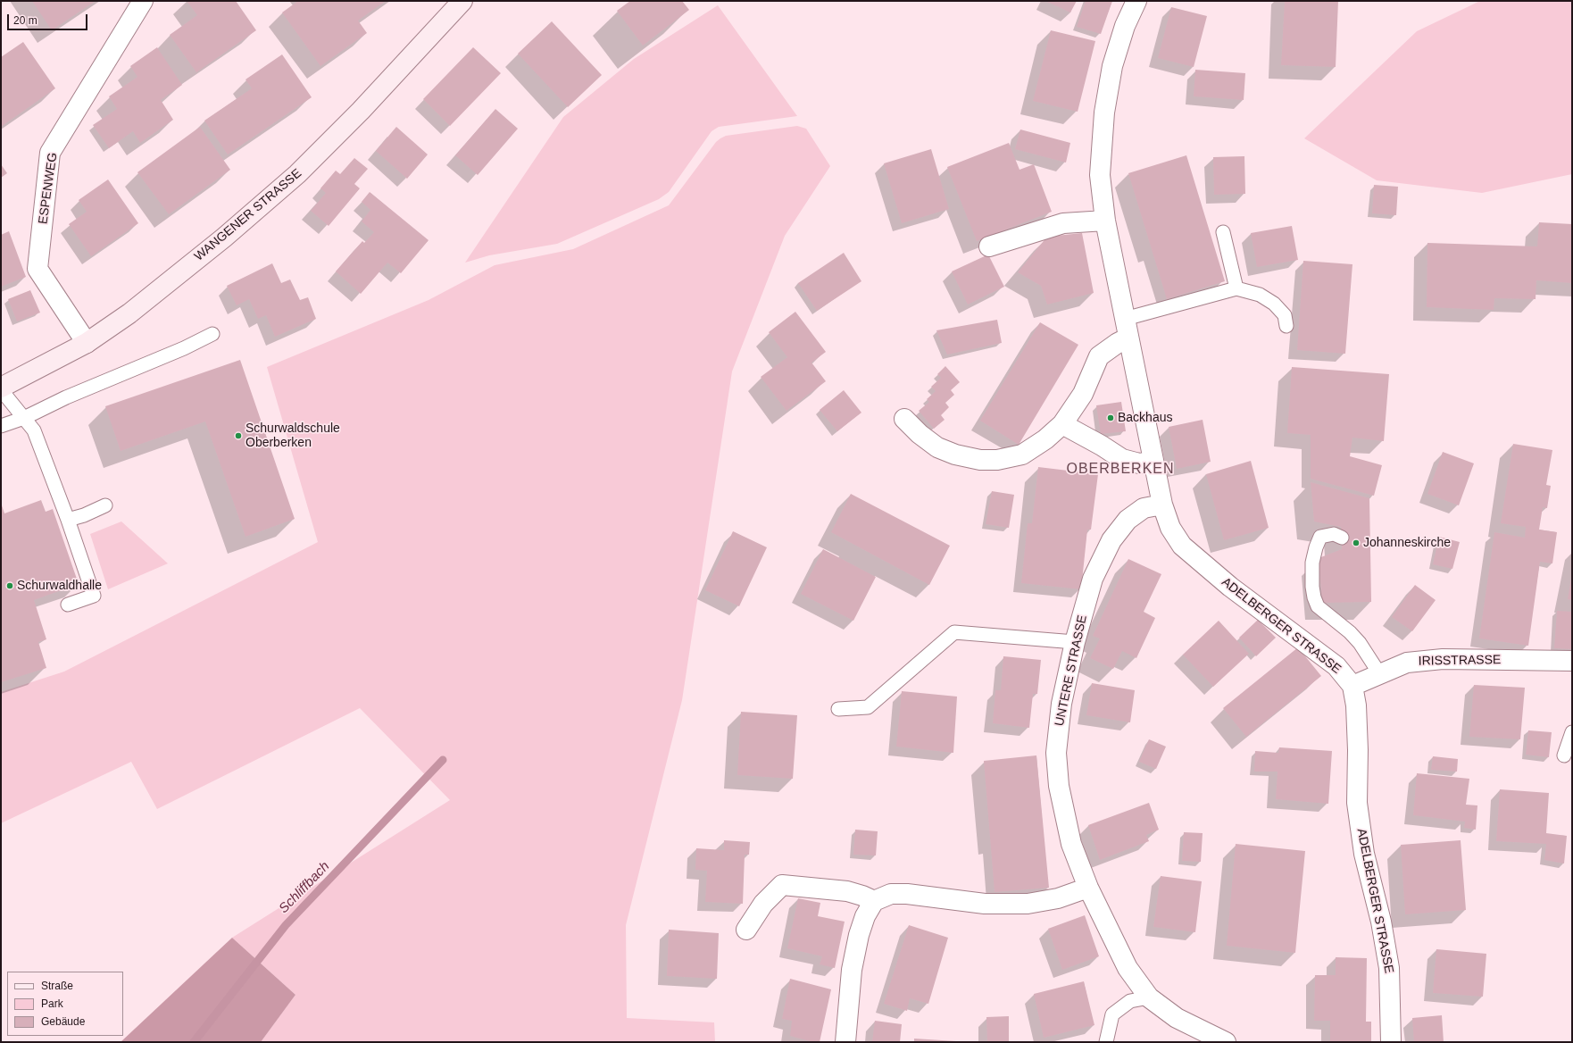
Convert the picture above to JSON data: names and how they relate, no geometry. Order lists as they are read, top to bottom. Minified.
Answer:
{"streets":{"main road":["WANGENER STRASSE"],"street":["ESPENWEG","ADELBERGER STRASSE","IRISSTRASSE","UNTERE STRASSE"]},"crossings":[["ESPENWEG","WANGENER STRASSE"],["ADELBERGER STRASSE","IRISSTRASSE"],["ADELBERGER STRASSE","UNTERE STRASSE"]],"districts":["OBERBERKEN"],"water":["Schliffbach"],"places":["Backhaus","Schurwaldschule Oberberken","Johanneskirche","Schurwaldhalle"],"legend":["Straße","Park","Gebäude"],"scale_bar":"20 m"}
